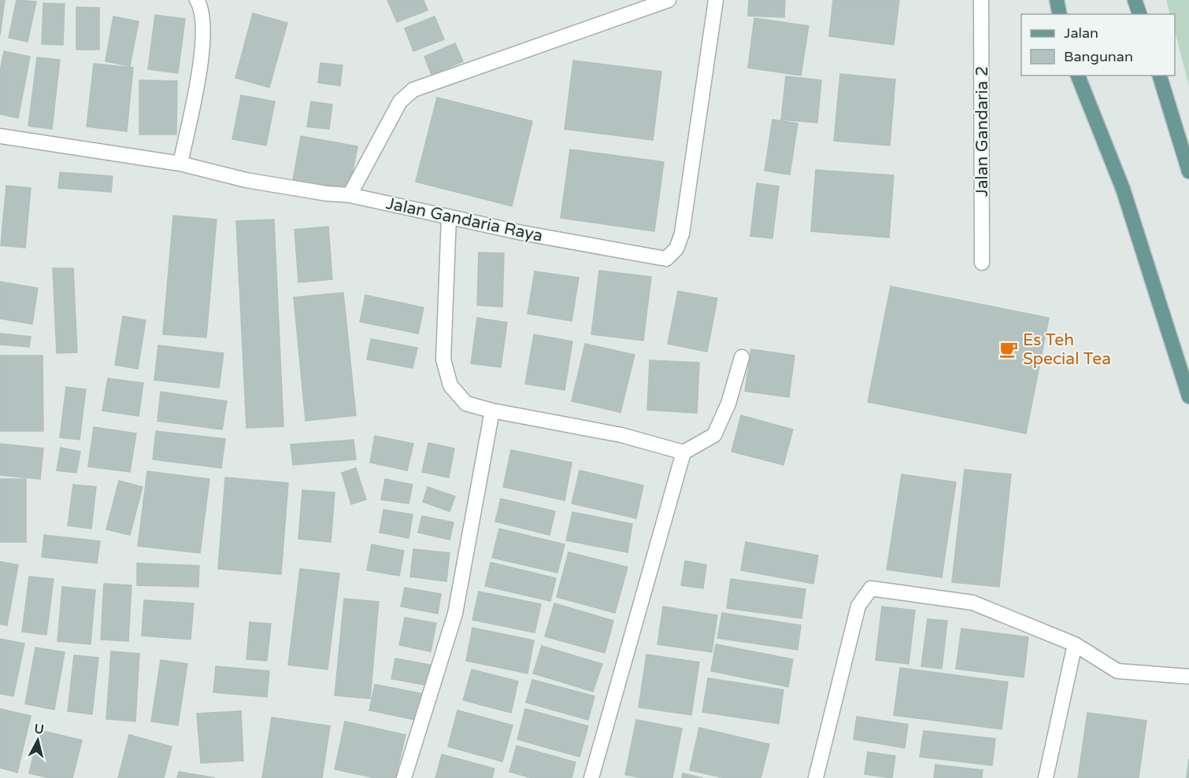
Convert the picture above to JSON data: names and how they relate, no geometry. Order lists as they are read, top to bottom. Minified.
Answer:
{"streets":{"street":["Jalan Gandaria 2","Jalan Gandaria Raya"]},"places":{"cafe":["Es Teh Special Tea"]},"legend":["Jalan","Bangunan"],"north":"top"}
